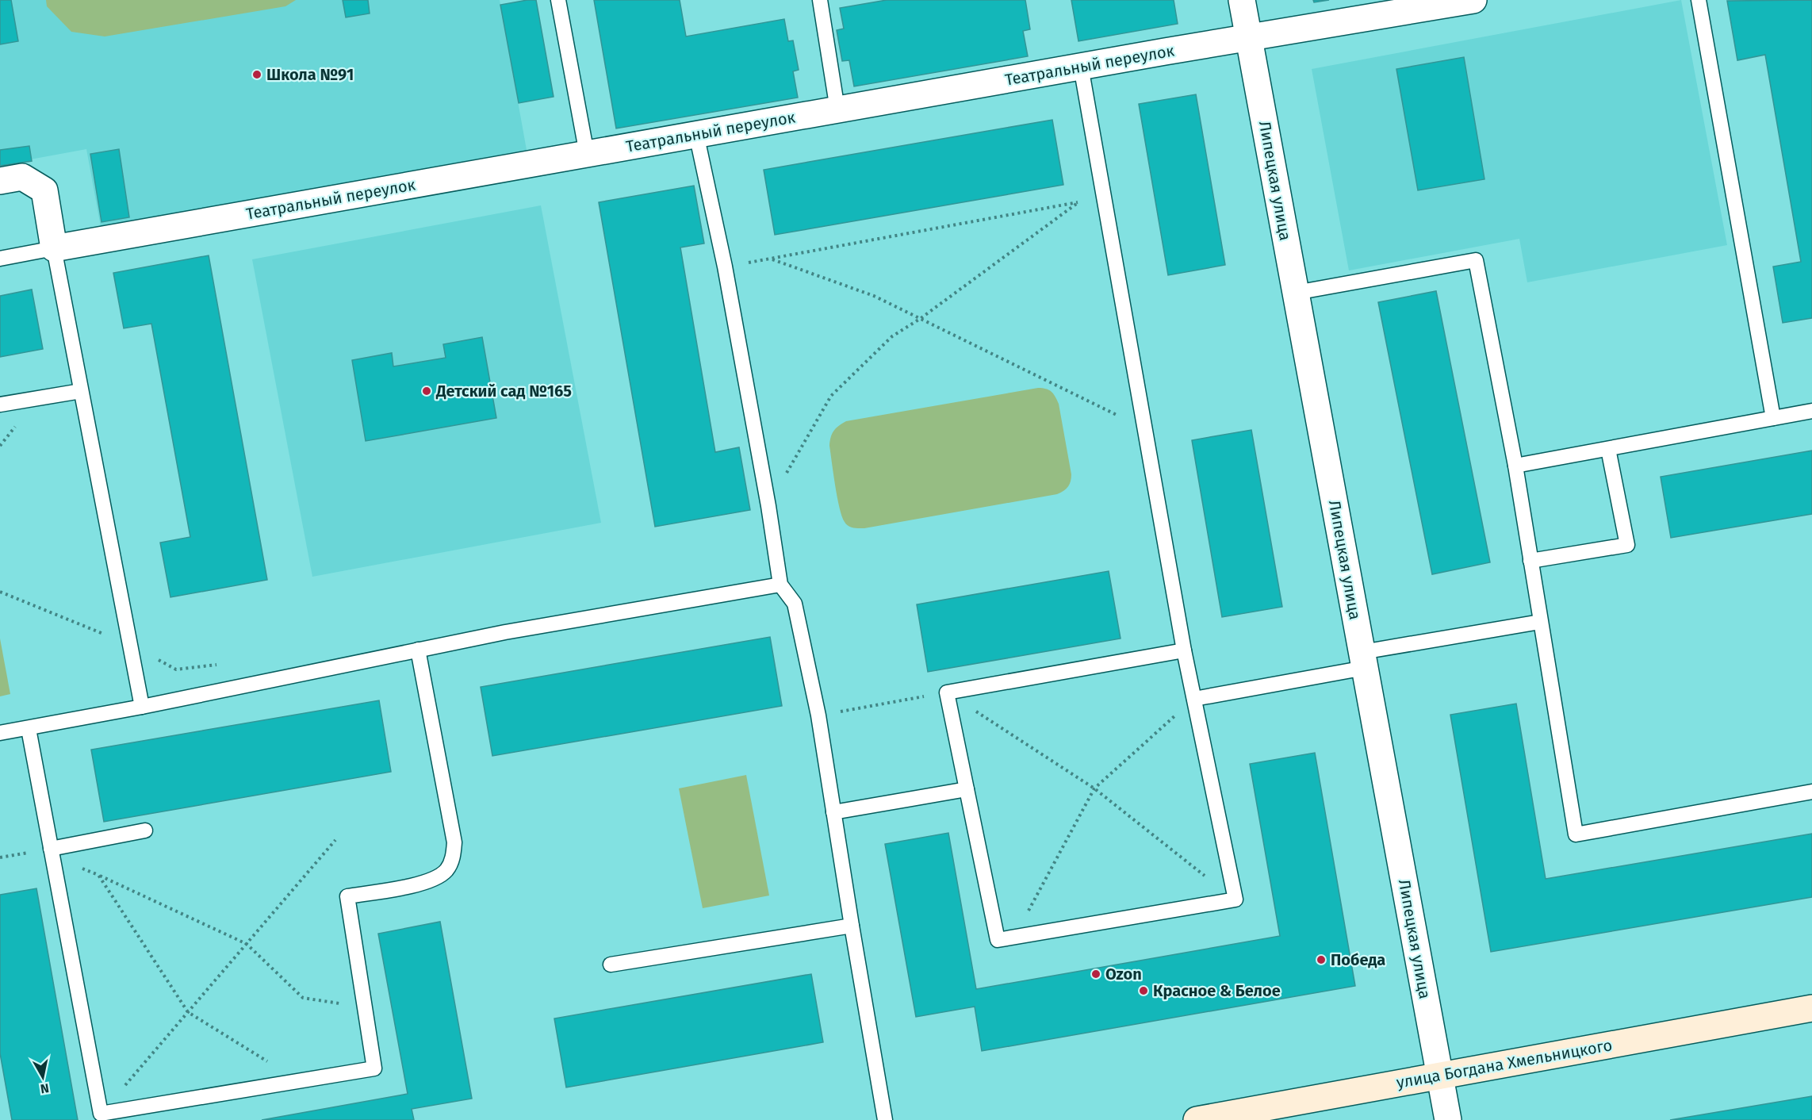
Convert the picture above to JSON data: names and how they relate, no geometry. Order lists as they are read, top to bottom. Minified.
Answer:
{"streets":{"main road":["улица Богдана Хмельницкого"],"street":["Театральный переулок","Липецкая улица"]},"crossings":[["Театральный переулок","Липецкая улица"],["Липецкая улица","улица Богдана Хмельницкого"]],"places":["Школа №91","Детский сад №165","Победа","Ozon","Красное & Белое"],"north":"bottom"}
